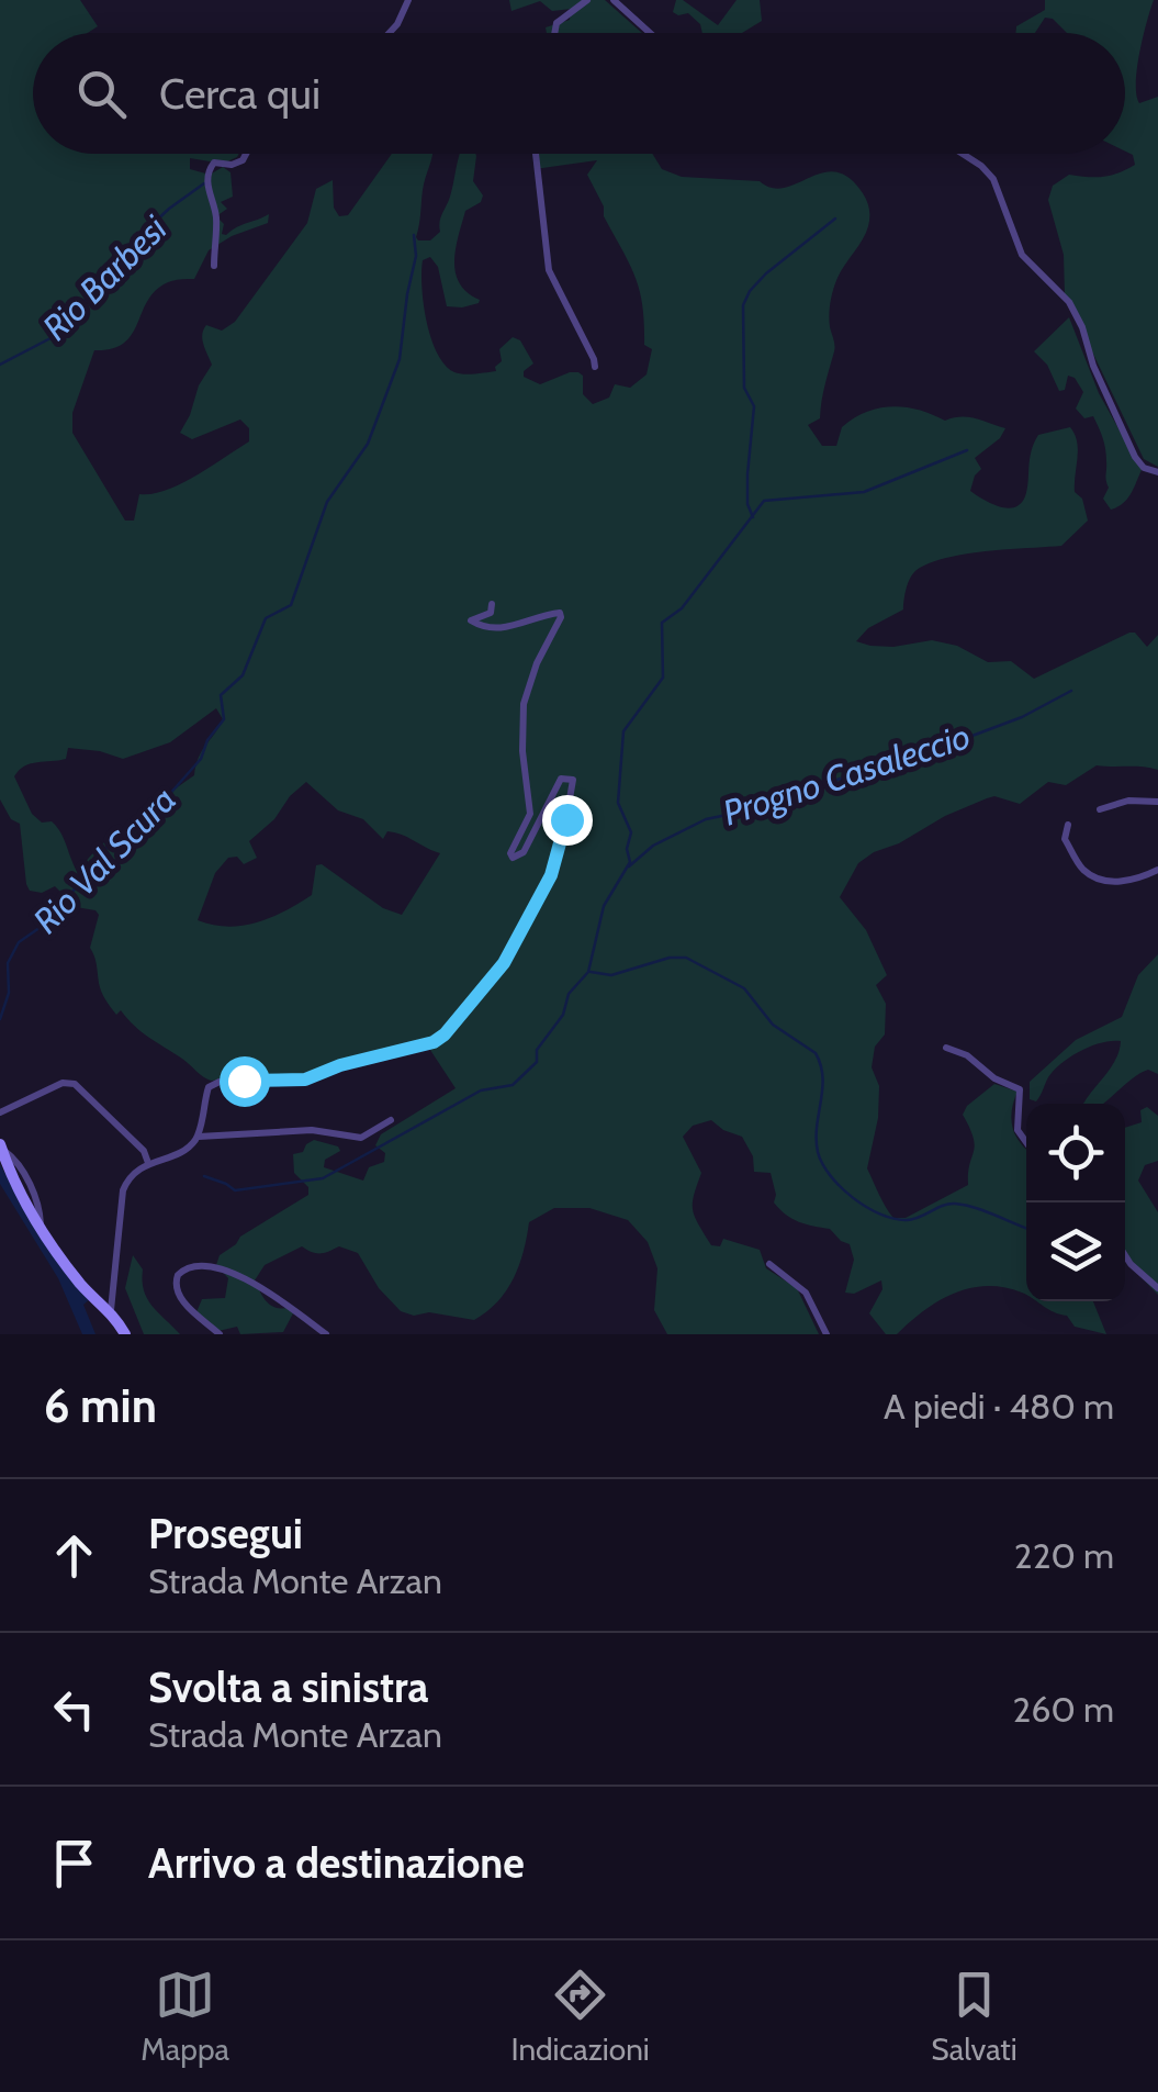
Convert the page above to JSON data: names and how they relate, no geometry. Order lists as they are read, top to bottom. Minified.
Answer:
{"water":["Rio Barbesi","Progno Casaleccio","Rio Val Scura"],"page":{"search":"Cerca qui","heading":["6 min","A piedi · 480 m"],"list":[["Prosegui","Strada Monte Arzan","220 m"],["Svolta a sinistra","Strada Monte Arzan","260 m"],"Arrivo a destinazione"],"nav":["Mappa","Indicazioni","Salvati"]}}
